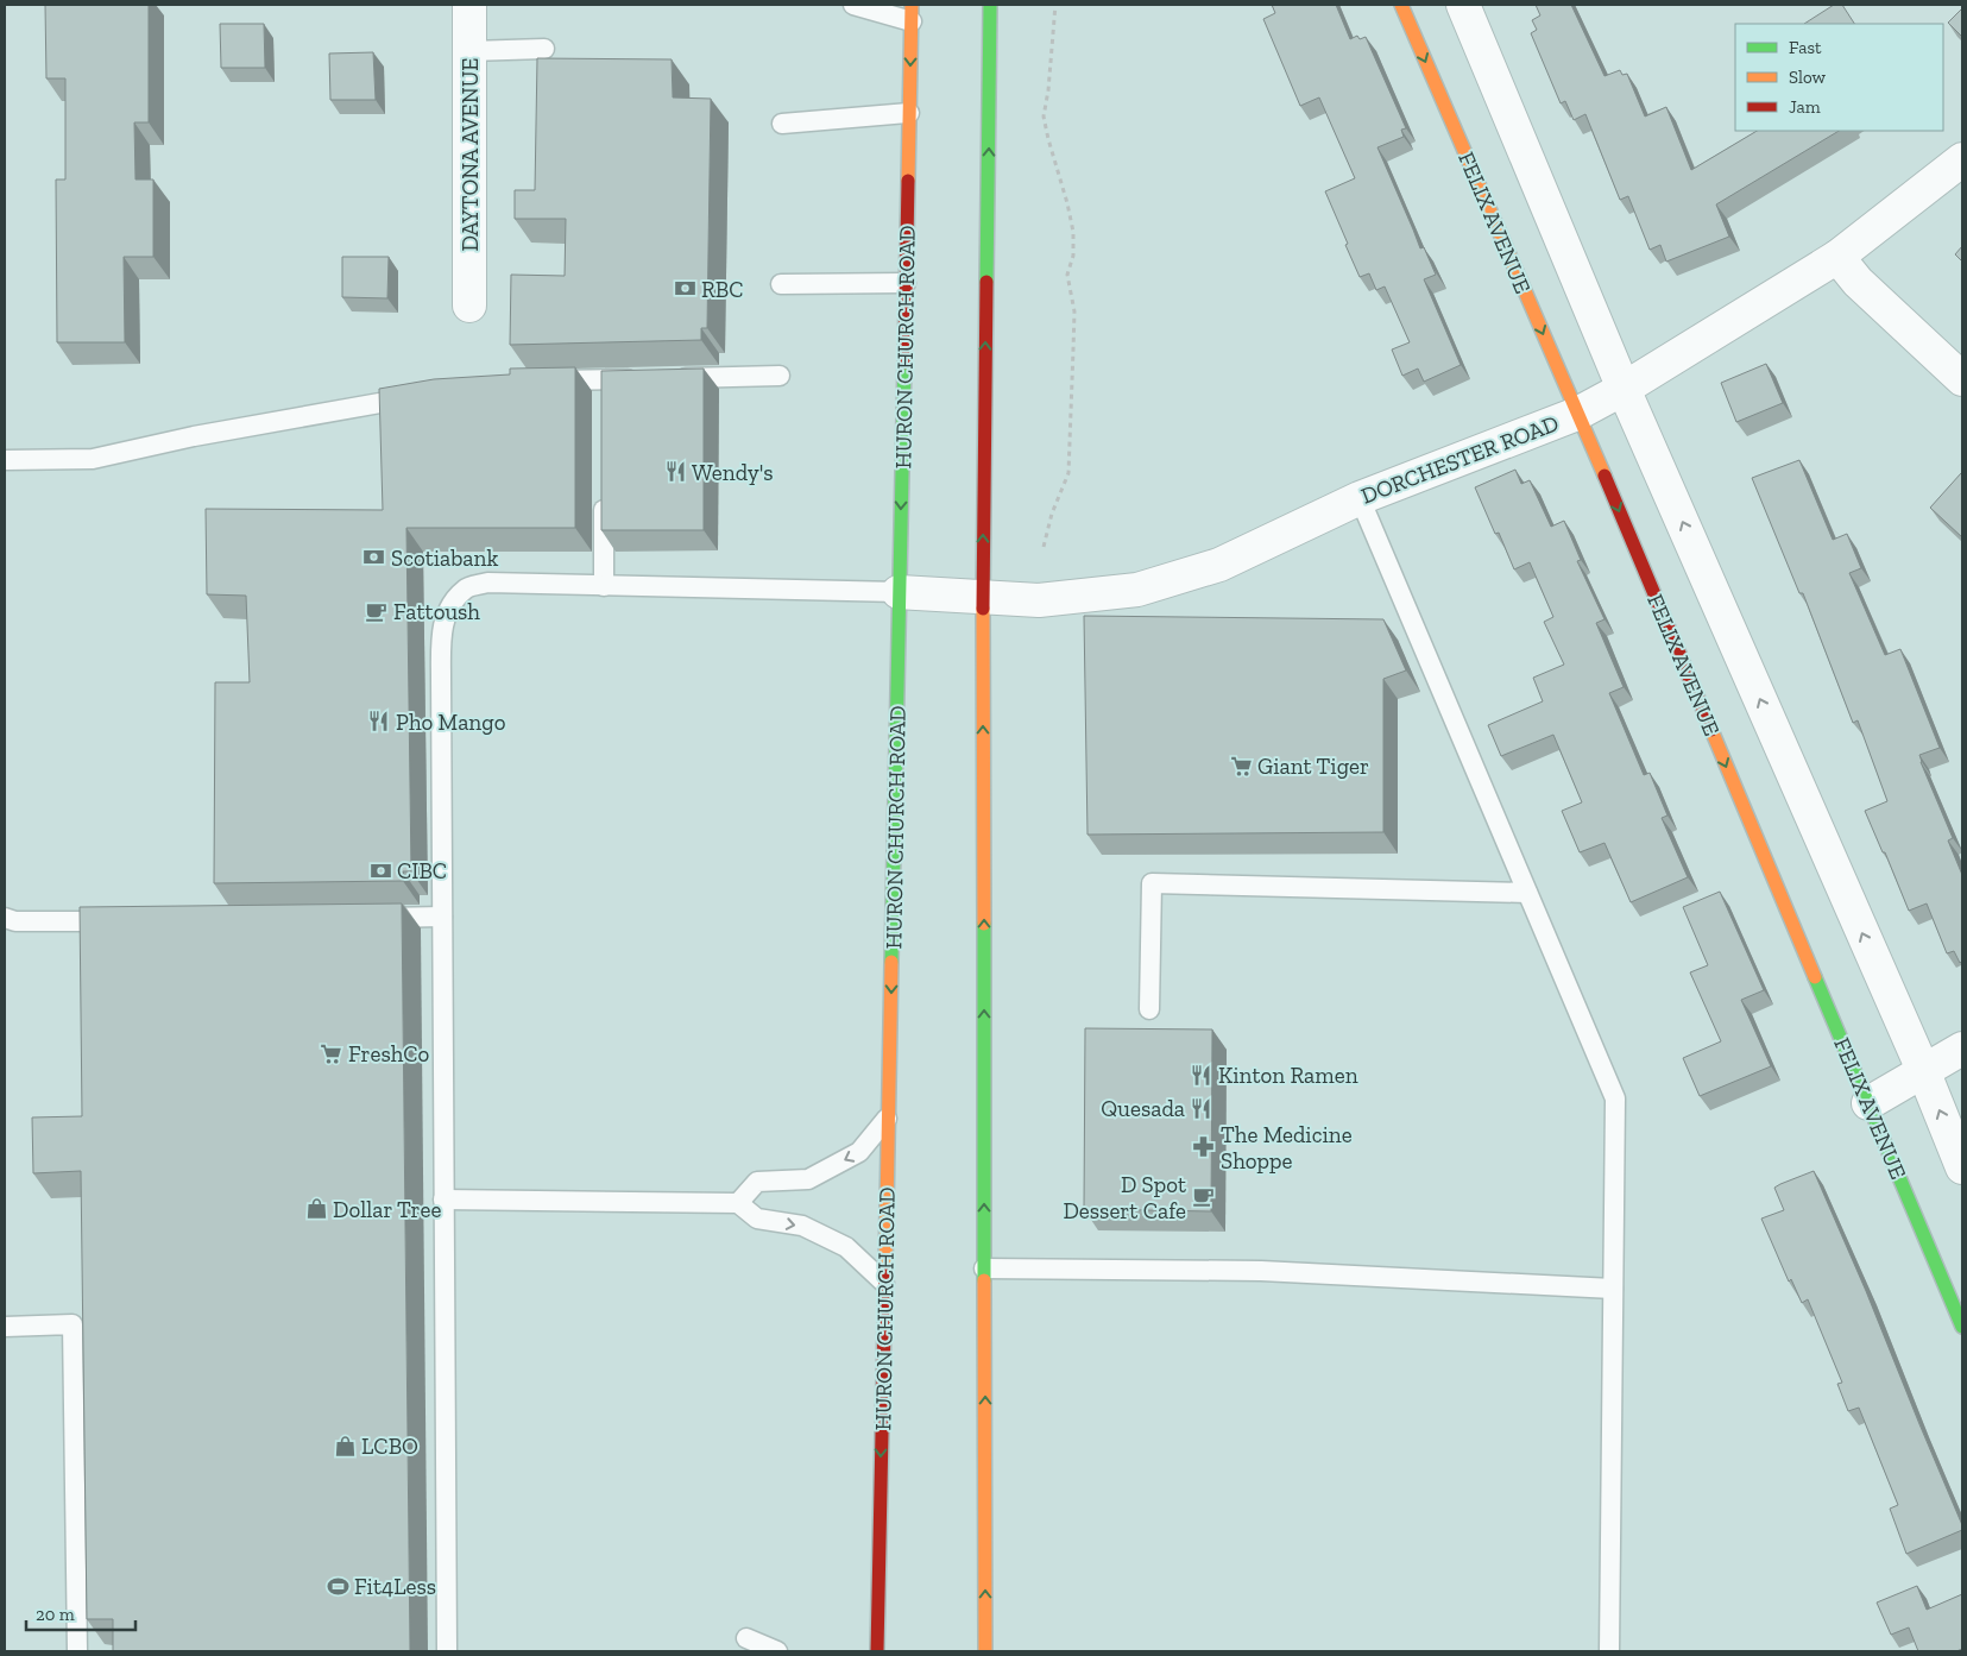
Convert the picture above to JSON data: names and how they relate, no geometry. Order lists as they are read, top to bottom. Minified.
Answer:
{"streets":{"main road":["FELIX AVENUE","HURON CHURCH ROAD"],"street":["DAYTONA AVENUE","DORCHESTER ROAD"]},"crossings":[["FELIX AVENUE","DORCHESTER ROAD"],["HURON CHURCH ROAD","DORCHESTER ROAD"]],"one_way":["FELIX AVENUE"],"places":{"bank":["RBC","Scotiabank","CIBC"],"restaurant":["Wendy's","Pho Mango","Kinton Ramen","Quesada"],"cafe":["Fattoush","D Spot Dessert Cafe"],"supermarket":["Giant Tiger","FreshCo"],"pharmacy":["The Medicine Shoppe"],"shop":["Dollar Tree","LCBO"],"sports":["Fit4Less"]},"legend":["Fast","Slow","Jam"],"scale_bar":"20 m"}
